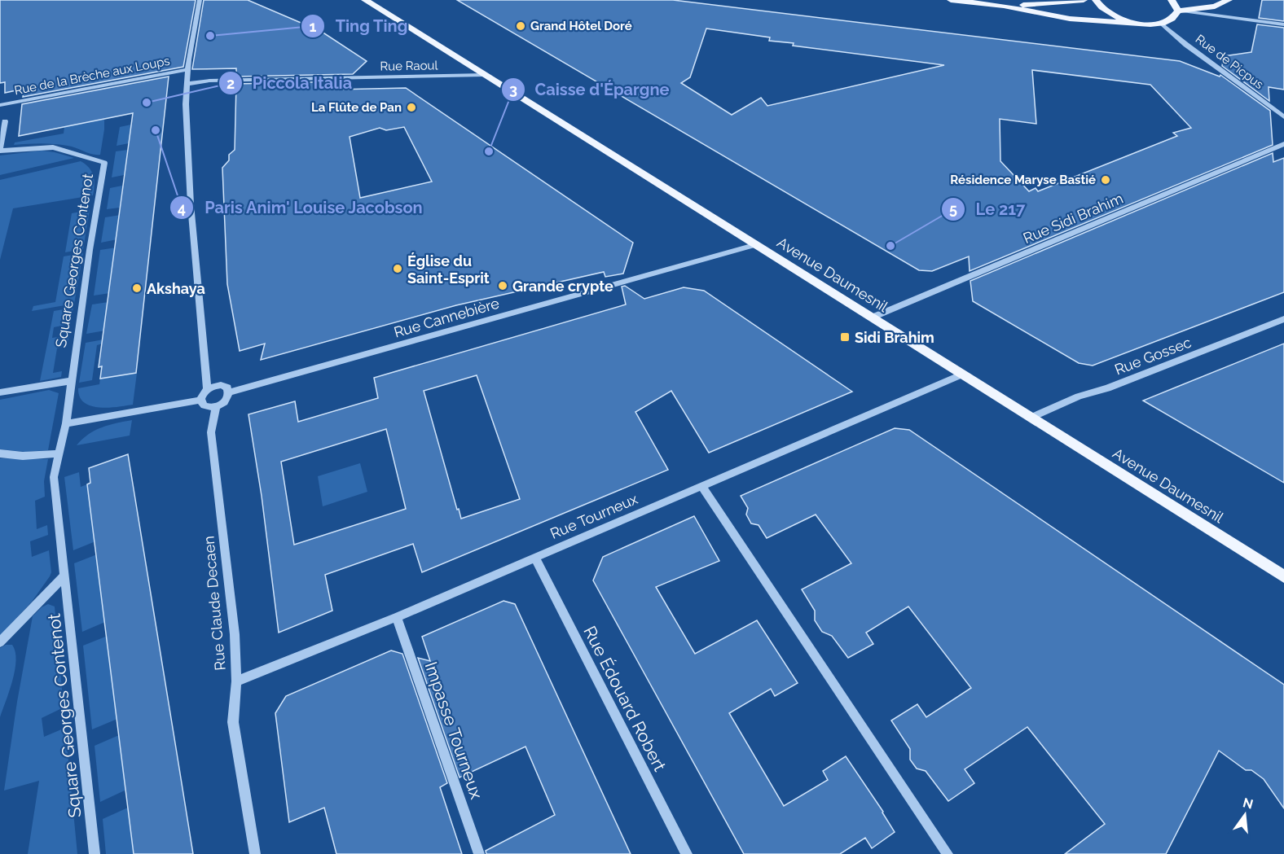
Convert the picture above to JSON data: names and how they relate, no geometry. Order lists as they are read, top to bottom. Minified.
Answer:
{"streets":{"main road":["Avenue Daumesnil"],"street":["Rue de Picpus","Rue Raoul","Rue de la Brèche aux Loups","Rue Sidi Brahim","Square Georges Contenot","Rue Cannebière","Rue Gossec","Rue Tourneux","Rue Claude Decaen","Rue Édouard Robert","Impasse Tourneux"]},"crossings":[["Rue Raoul","Avenue Daumesnil"],["Rue Sidi Brahim","Avenue Daumesnil"],["Avenue Daumesnil","Rue Cannebière"],["Avenue Daumesnil","Rue Gossec"],["Avenue Daumesnil","Rue Tourneux"],["Rue Cannebière","Rue Claude Decaen"],["Rue Tourneux","Rue Claude Decaen"],["Rue Tourneux","Rue Édouard Robert"],["Rue Tourneux","Impasse Tourneux"]],"places":{"other":["Grand Hôtel Doré","Ting Ting","Piccola Italia","La Flûte de Pan","Paris Anim' Louise Jacobson","Caisse d'Épargne","Résidence Maryse Bastié","Le 217","Église du Saint-Esprit","Grande crypte","Akshaya"],"transit":["Sidi Brahim"]},"north":"top"}
